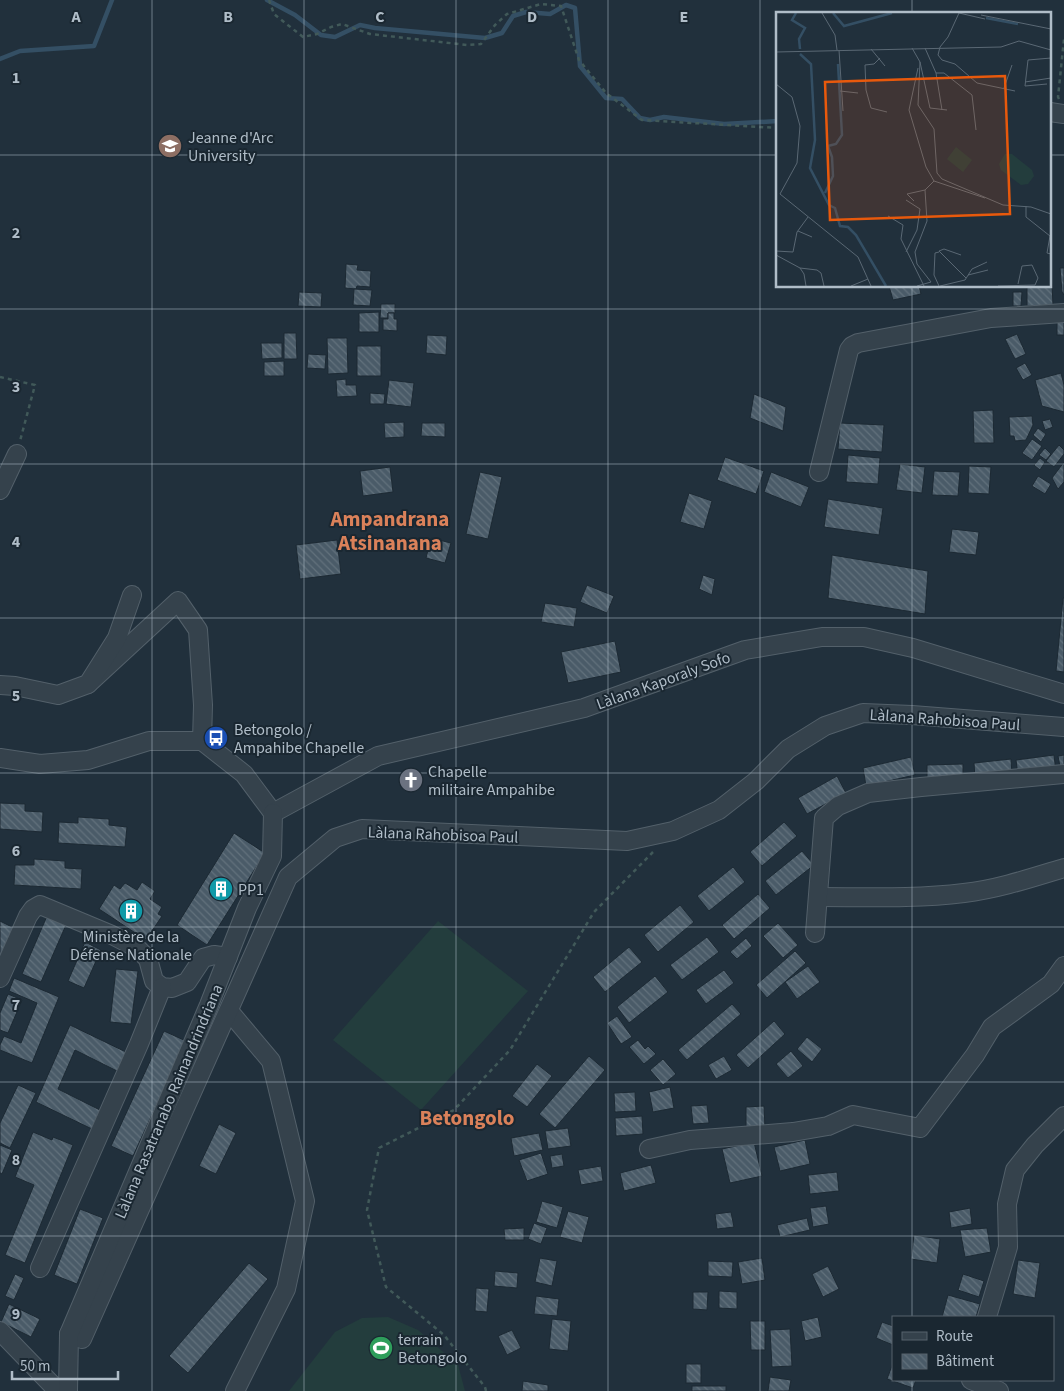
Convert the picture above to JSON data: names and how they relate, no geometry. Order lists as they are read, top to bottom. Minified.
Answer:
{"streets":{"street":["Làlana Kaporaly Sofo","Làlana Rahobisoa Paul","Làlana Rasatranabo Rainandrindriana"]},"crossings":[["Làlana Kaporaly Sofo","Làlana Rasatranabo Rainandrindriana"],["Làlana Rahobisoa Paul","Làlana Rasatranabo Rainandrindriana"]],"districts":["Ampandrana Atsinanana","Betongolo"],"places":{"school or university":["Jeanne d'Arc University"],"bus stop":["Betongolo / Ampahibe Chapelle"],"church":["Chapelle militaire Ampahibe"],"building":["PP1","Ministère de la Défense Nationale"],"sports":["terrain Betongolo"]},"legend":["Route","Bâtiment"],"scale_bar":"50 m","grid":{"columns":["A","B","C","D","E"],"rows":["1","2","3","4","5","6","7","8","9"]}}
